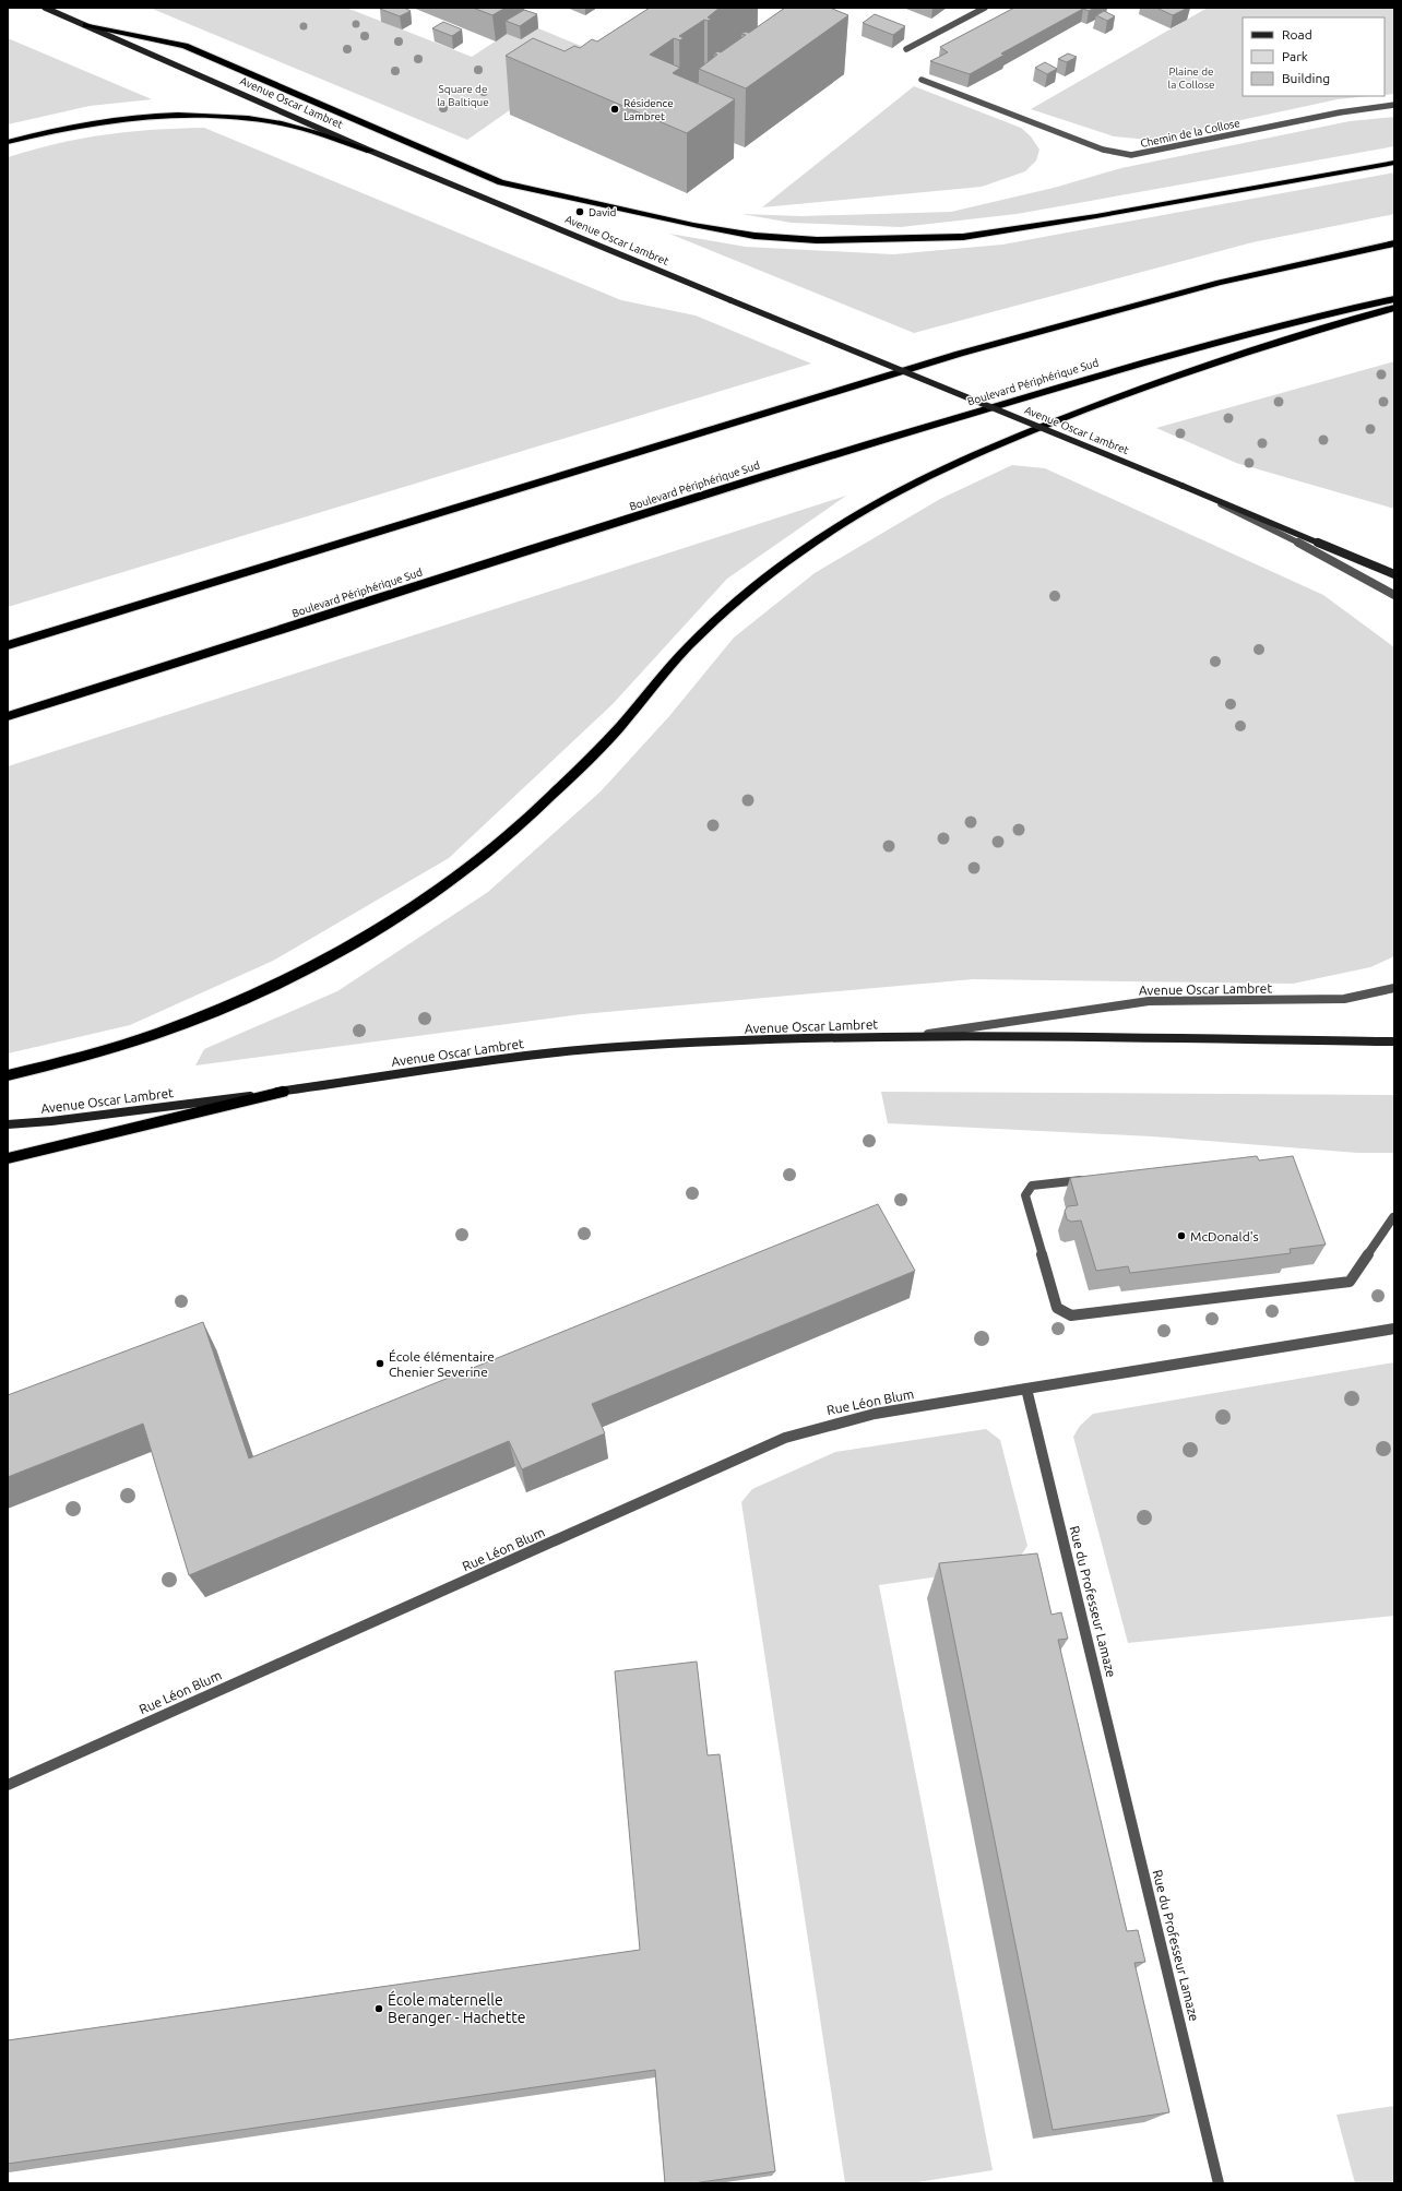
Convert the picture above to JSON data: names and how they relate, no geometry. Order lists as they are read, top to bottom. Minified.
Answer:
{"streets":{"highway":["Boulevard Périphérique Sud"],"main road":["Avenue Oscar Lambret"],"street":["Chemin de la Collose","Rue Léon Blum","Rue du Professeur Lamaze"]},"crossings":[["Rue Léon Blum","Rue du Professeur Lamaze"]],"parks":["Plaine de la Collose","Square de la Baltique"],"places":["Résidence Lambret","David","McDonald's","École élémentaire Chenier Severine","École maternelle Beranger - Hachette"],"legend":["Road","Park","Building"]}
